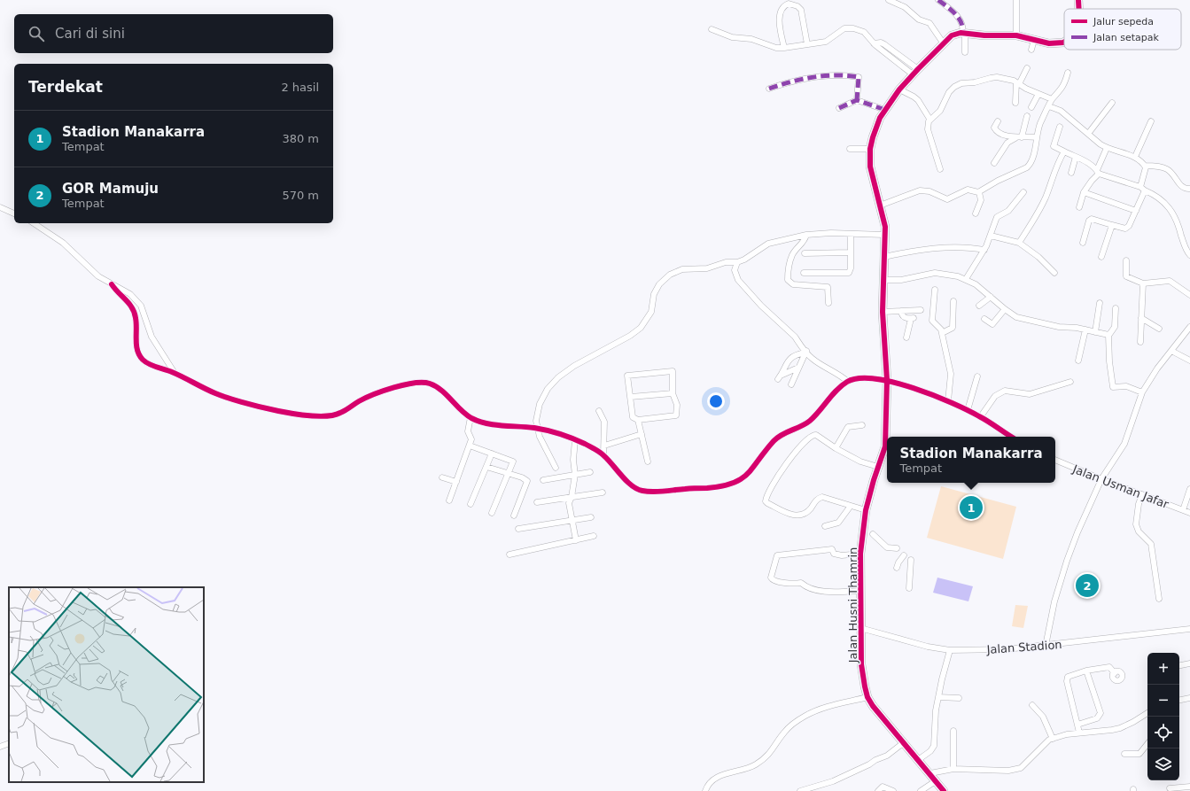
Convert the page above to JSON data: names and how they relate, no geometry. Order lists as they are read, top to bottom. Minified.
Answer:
{"streets":{"street":["Jalan Usman Jafar","Jalan Husni Thamrin","Jalan Stadion"]},"crossings":[["Jalan Husni Thamrin","Jalan Stadion"]],"legend":["Jalur sepeda","Jalan setapak"],"page":{"search":"Cari di sini","heading":["Terdekat","2 hasil"],"list":[{"mark":"1","name":"Stadion Manakarra","note":"Tempat","value":"380 m"},{"mark":"2","name":"GOR Mamuju","note":"Tempat","value":"570 m"}],"popup":["Stadion Manakarra","Tempat"],"pins":["1","2"],"map_buttons":["+","−"]}}
